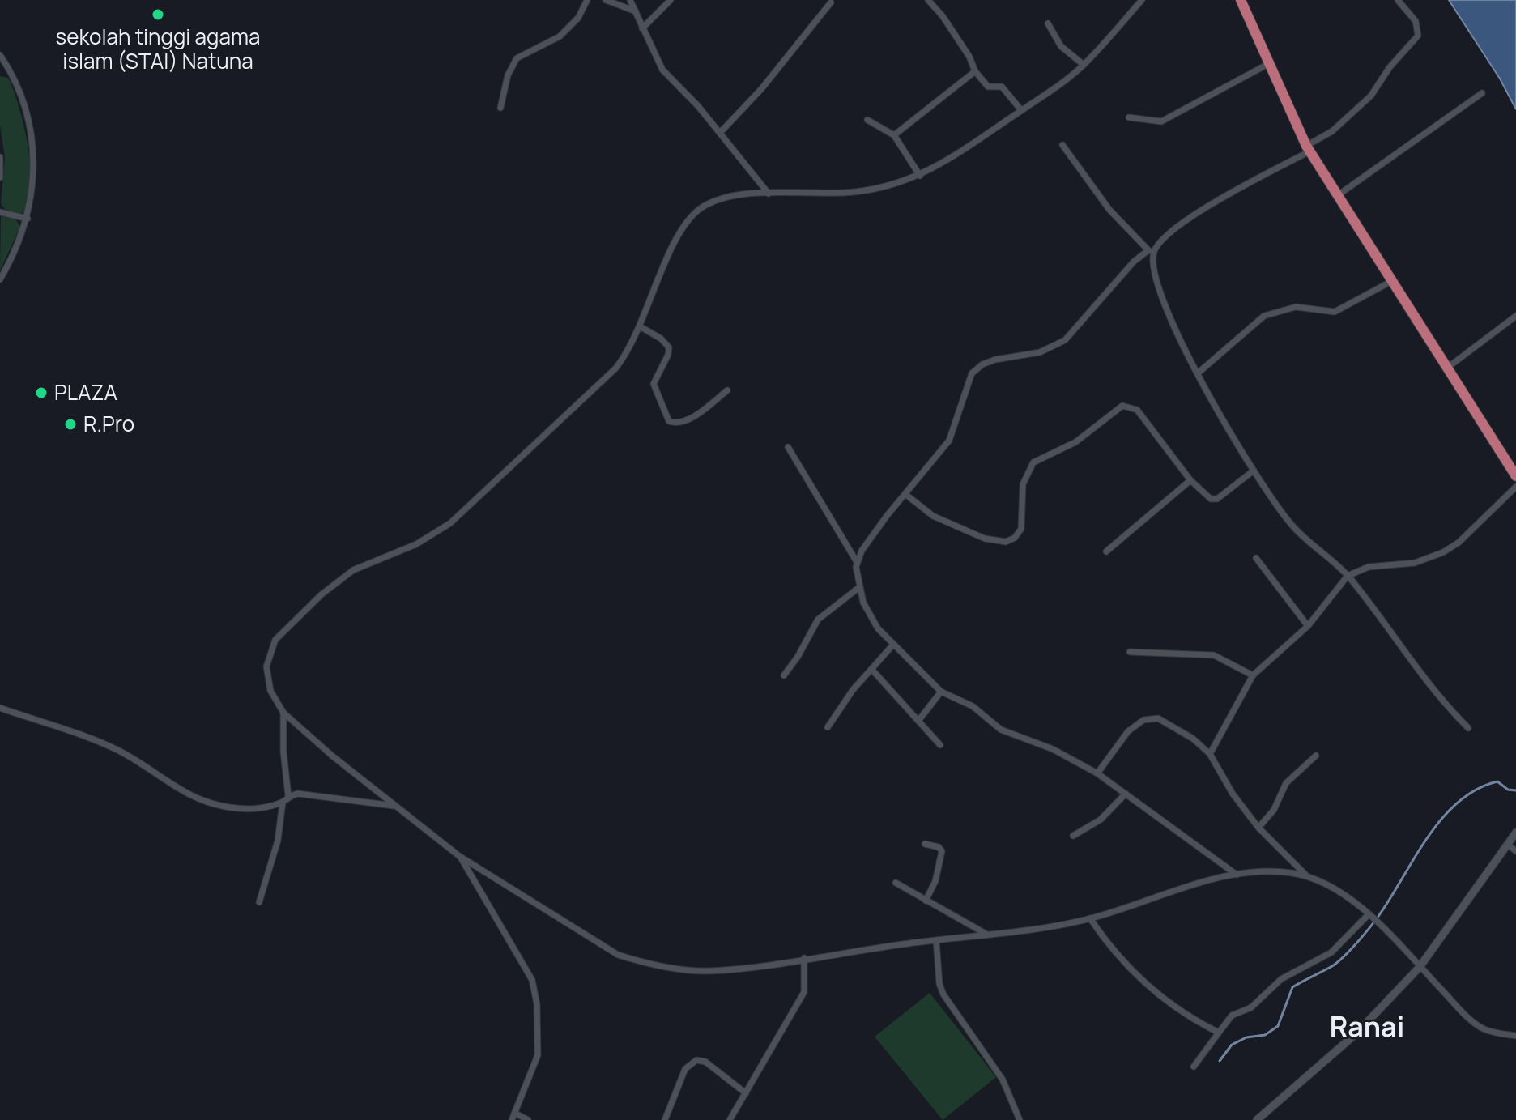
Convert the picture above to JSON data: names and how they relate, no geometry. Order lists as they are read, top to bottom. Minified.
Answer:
{"districts":["Ranai"],"places":["sekolah tinggi agama islam (STAI) Natuna","PLAZA","R.Pro"]}
